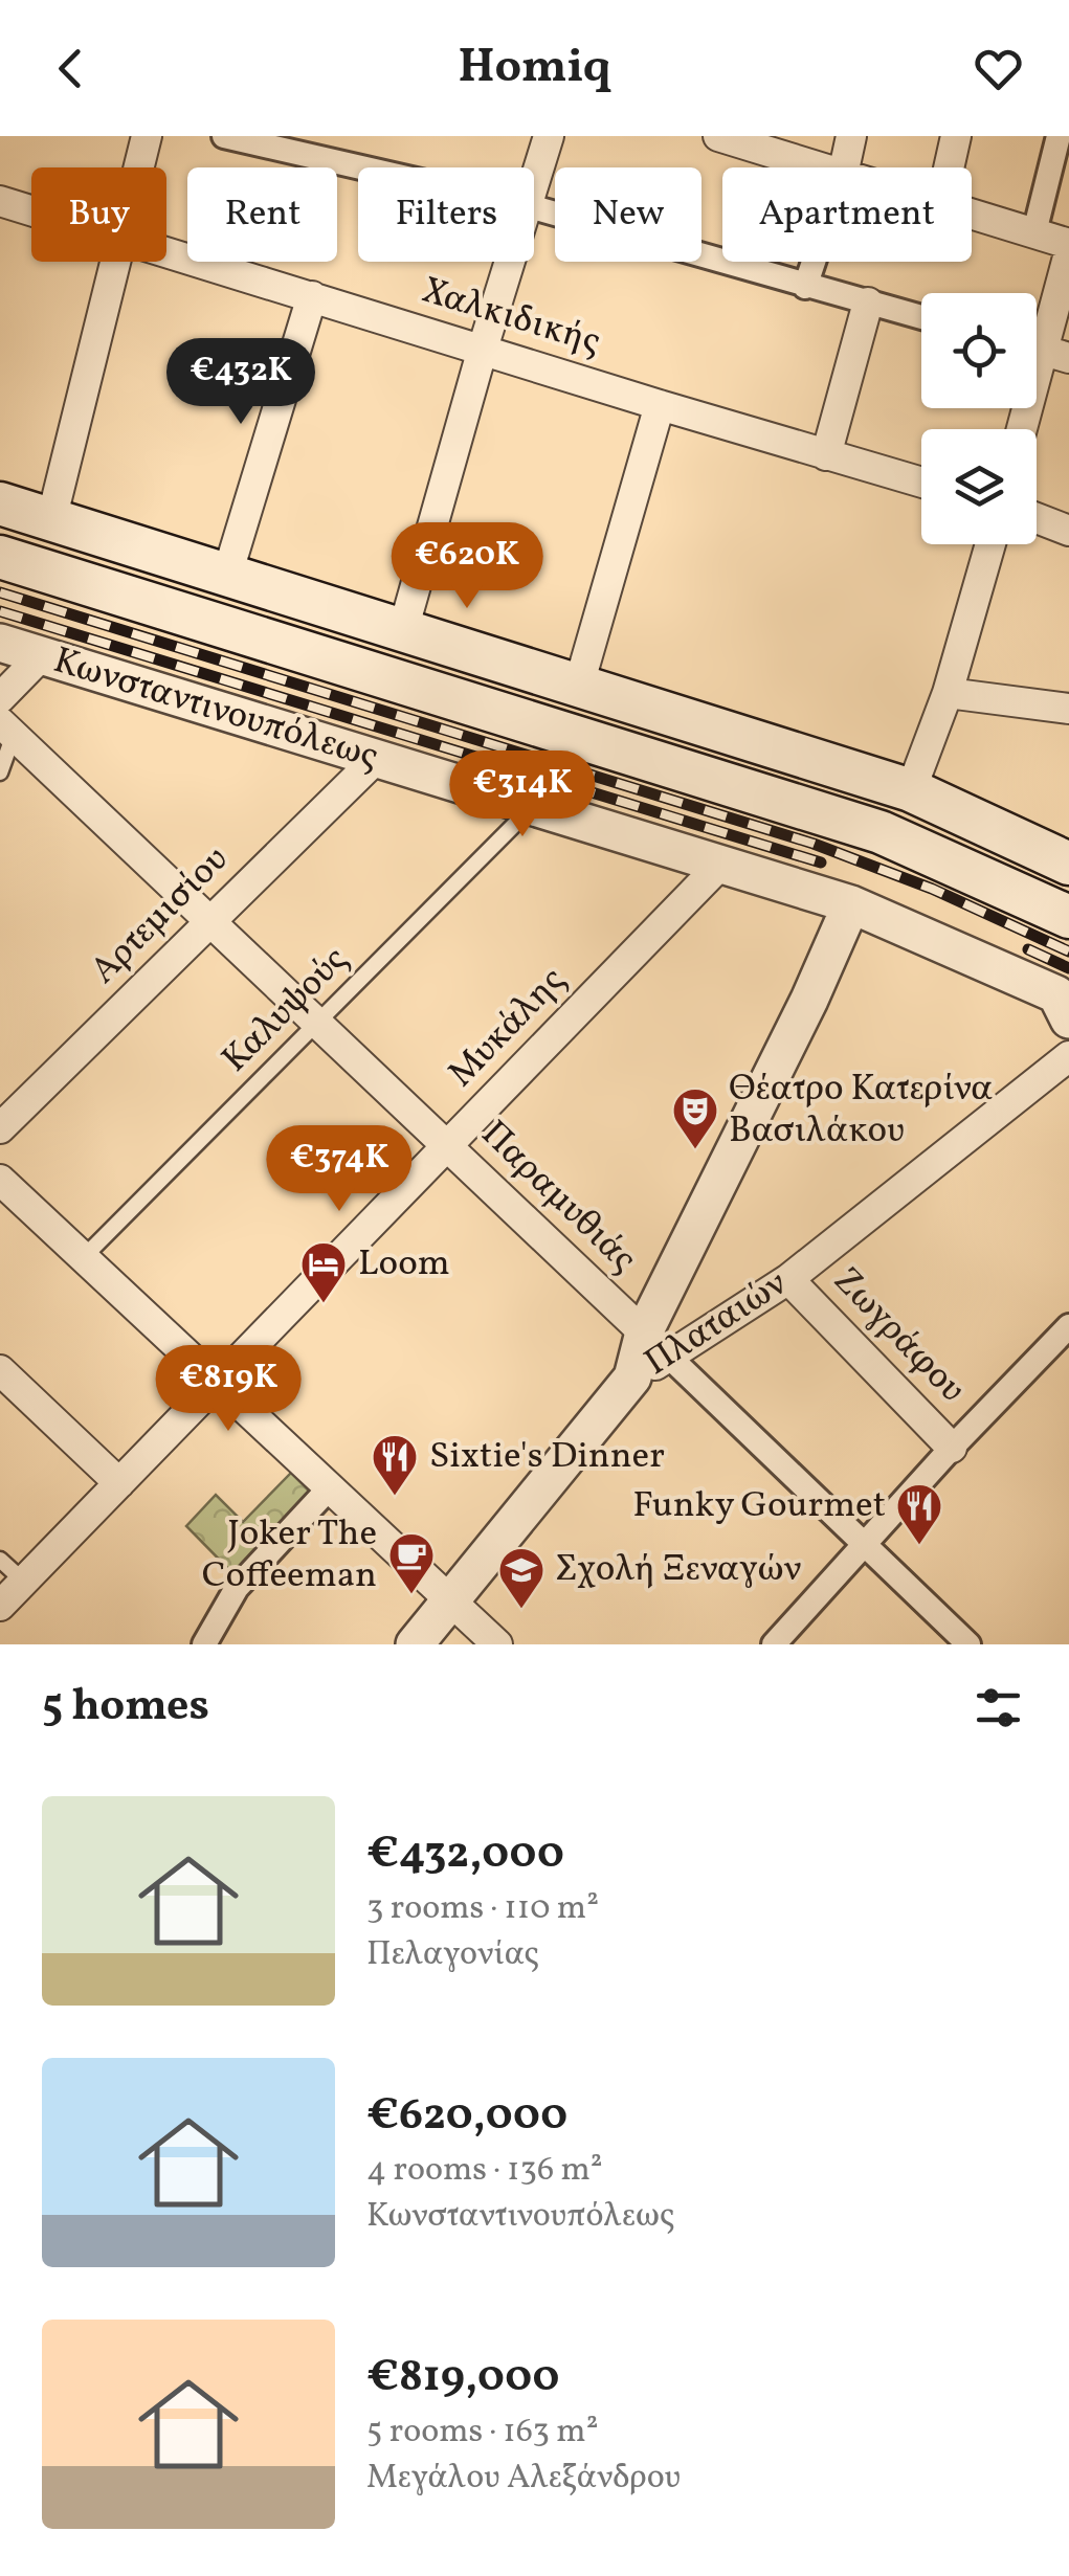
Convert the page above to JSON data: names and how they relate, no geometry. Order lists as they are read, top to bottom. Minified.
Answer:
{"streets":{"street":["Χαλκιδικής","Κωνσταντινουπόλεως","Αρτεμισίου","Μυκάλης","Παραμυθιάς","Πλαταιών","Ζωγράφου"],"lane":["Καλυψούς"]},"crossings":[["Κωνσταντινουπόλεως","Αρτεμισίου"],["Κωνσταντινουπόλεως","Καλυψούς"],["Κωνσταντινουπόλεως","Μυκάλης"],["Αρτεμισίου","Παραμυθιάς"],["Καλυψούς","Παραμυθιάς"],["Μυκάλης","Παραμυθιάς"],["Παραμυθιάς","Πλαταιών"],["Πλαταιών","Ζωγράφου"]],"places":{"theatre":["Θέατρο Κατερίνα Βασιλάκου"],"hotel":["Loom"],"restaurant":["Sixtie's Dinner","Funky Gourmet"],"cafe":["Joker The Coffeeman"],"school or university":["Σχολή Ξεναγών"]},"page":{"header":"Homiq","chip":["Buy","Rent","Filters","New","Apartment"],"price":["€432K","€620K","€314K","€374K","€819K"],"heading":"5 homes","list":[{"name":"€432,000","note":"3 rooms · 110 m² · Πελαγονίας"},{"name":"€620,000","note":"4 rooms · 136 m² · Κωνσταντινουπόλεως"},{"name":"€819,000","note":"5 rooms · 163 m² · Μεγάλου Αλεξάνδρου"}]}}
